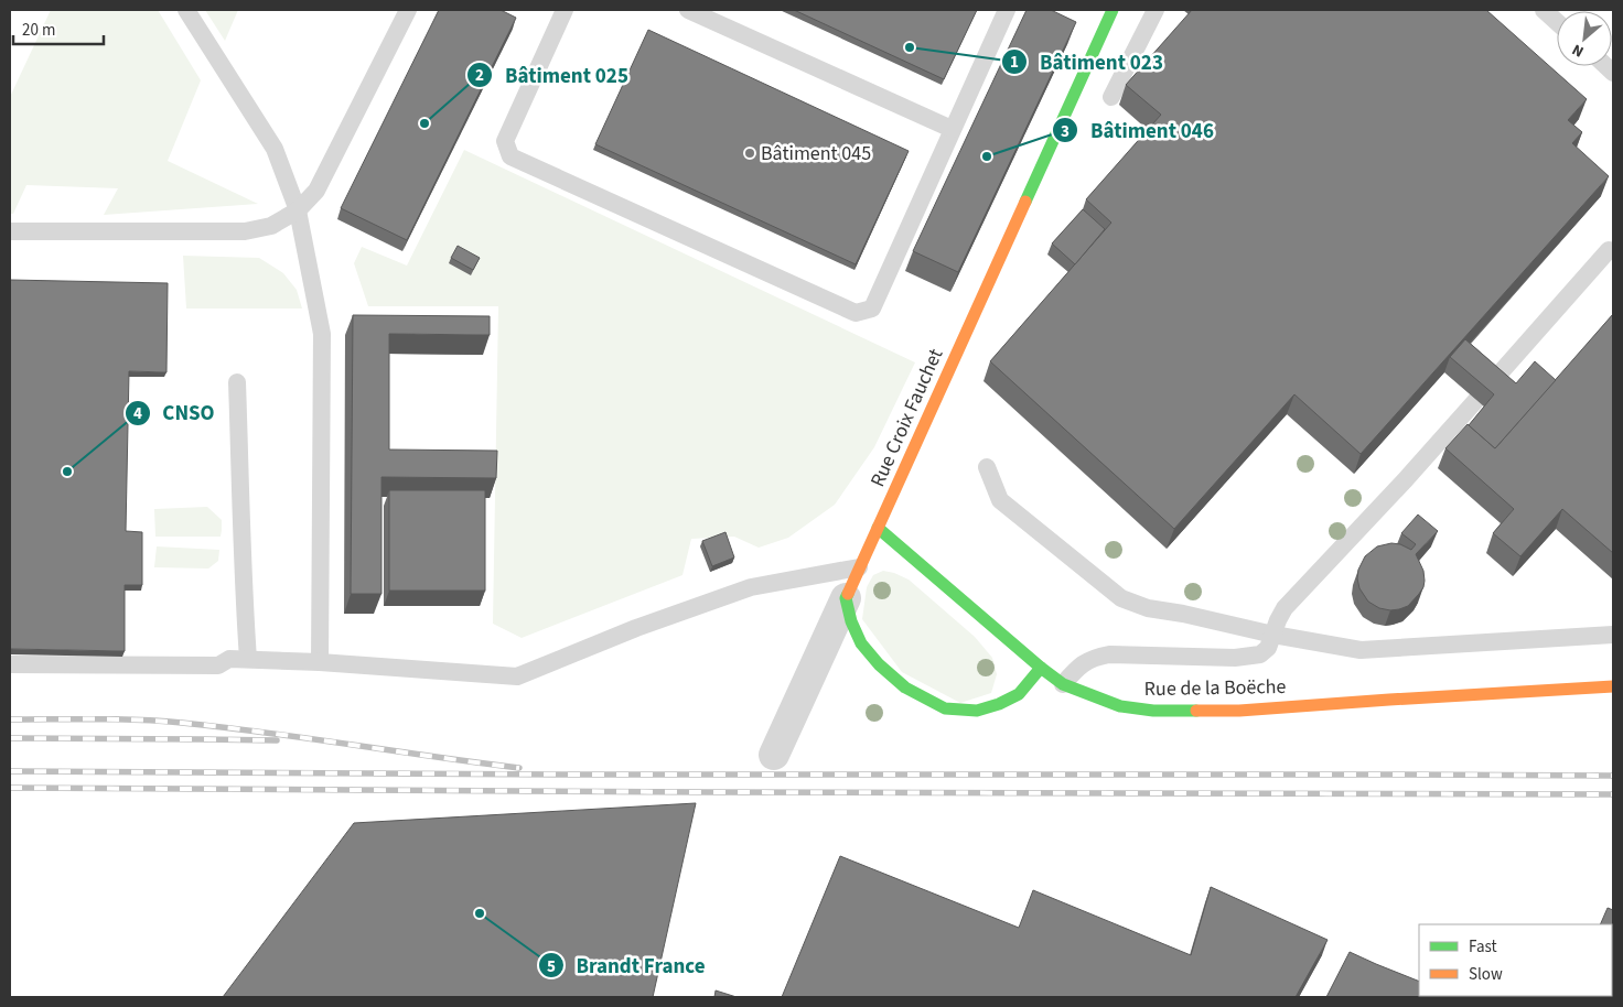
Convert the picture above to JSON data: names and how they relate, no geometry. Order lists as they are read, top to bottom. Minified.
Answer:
{"streets":{"street":["Rue Croix Fauchet","Rue de la Boëche"]},"crossings":[["Rue Croix Fauchet","Rue de la Boëche"]],"places":["Bâtiment 023","Bâtiment 025","Bâtiment 045","Bâtiment 046","CNSO","Brandt France"],"legend":["Fast","Slow"],"scale_bar":"20 m","north":"bottom left"}
